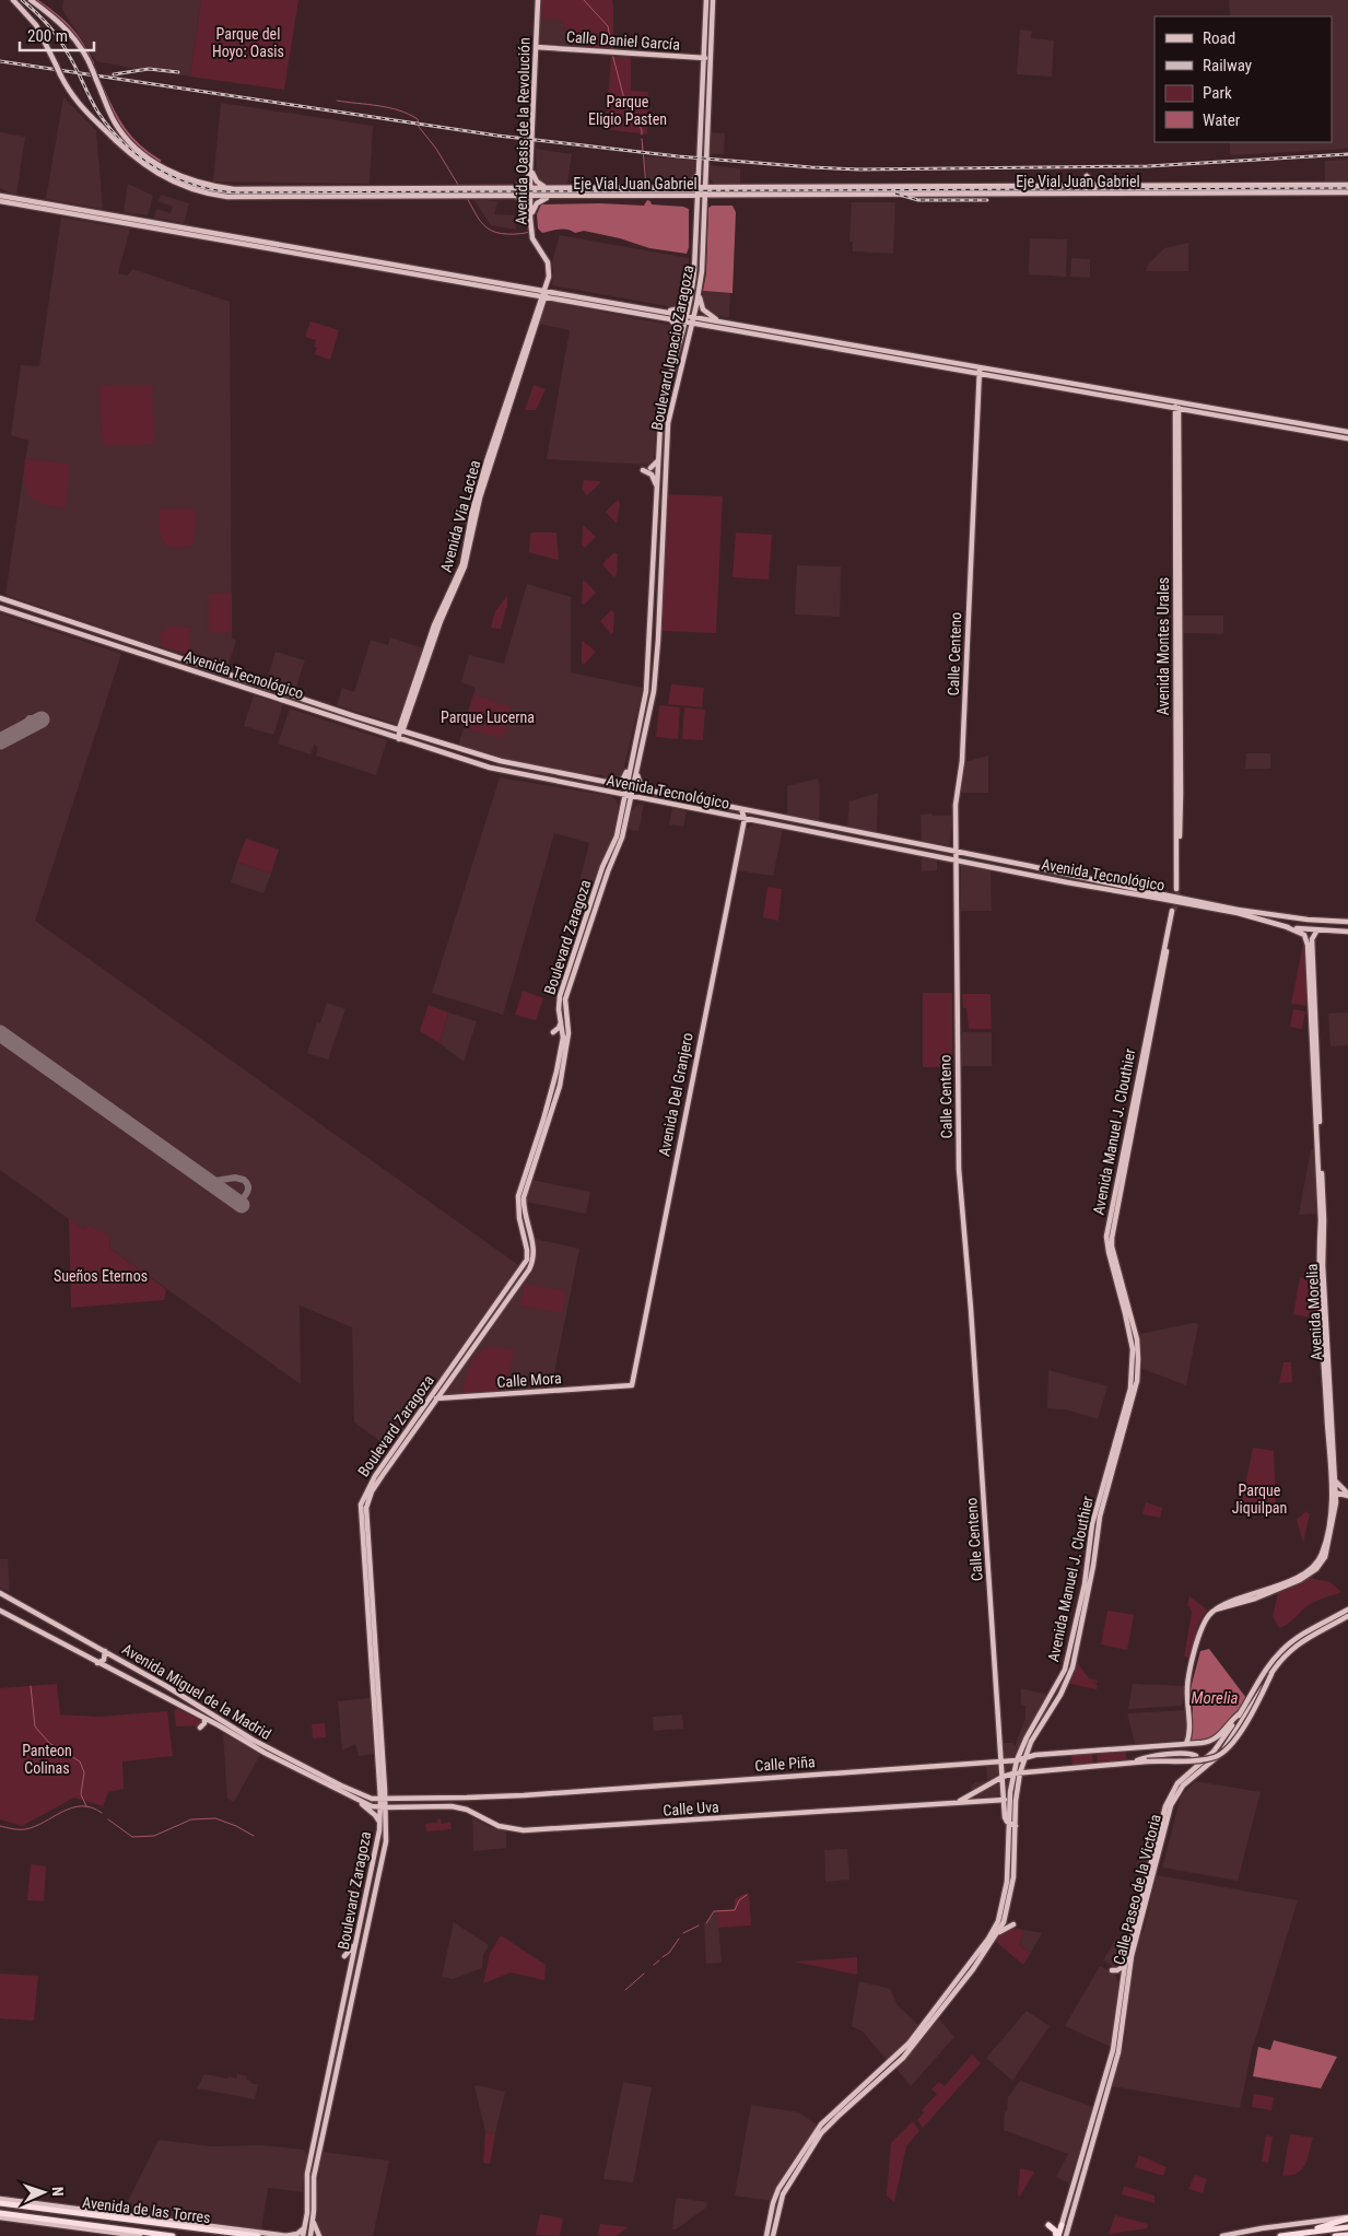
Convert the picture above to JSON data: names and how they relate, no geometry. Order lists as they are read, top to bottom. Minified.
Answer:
{"streets":{"highway":["Avenida de las Torres"],"main road":["Calle Daniel García","Avenida Oasis de la Revolución","Eje Vial Juan Gabriel","Boulevard Ignacio Zaragoza","Avenida Via Lactea","Avenida Montes Urales","Calle Centeno","Avenida Tecnológico","Boulevard Zaragoza","Avenida Del Granjero","Avenida Manuel J. Clouthier","Avenida Morelia","Calle Mora","Avenida Miguel de la Madrid","Calle Piña","Calle Uva","Calle Paseo de la Victoria"]},"crossings":[["Calle Daniel García","Avenida Oasis de la Revolución"],["Calle Daniel García","Boulevard Ignacio Zaragoza"],["Avenida Oasis de la Revolución","Eje Vial Juan Gabriel"],["Avenida Oasis de la Revolución","Avenida Via Lactea"],["Eje Vial Juan Gabriel","Boulevard Ignacio Zaragoza"],["Boulevard Ignacio Zaragoza","Avenida Tecnológico"],["Boulevard Ignacio Zaragoza","Boulevard Zaragoza"],["Avenida Via Lactea","Avenida Tecnológico"],["Calle Centeno","Avenida Tecnológico"],["Calle Centeno","Avenida Manuel J. Clouthier"],["Calle Centeno","Calle Piña"],["Calle Centeno","Calle Uva"],["Avenida Tecnológico","Boulevard Zaragoza"],["Avenida Tecnológico","Avenida Del Granjero"],["Avenida Tecnológico","Avenida Morelia"],["Boulevard Zaragoza","Calle Mora"],["Boulevard Zaragoza","Avenida Miguel de la Madrid"],["Boulevard Zaragoza","Calle Piña"],["Boulevard Zaragoza","Calle Uva"],["Avenida Del Granjero","Calle Mora"],["Avenida Manuel J. Clouthier","Calle Piña"],["Avenida Manuel J. Clouthier","Calle Uva"],["Avenida Morelia","Calle Piña"],["Avenida Miguel de la Madrid","Calle Piña"],["Avenida Miguel de la Madrid","Calle Uva"],["Calle Piña","Calle Paseo de la Victoria"]],"water":["Morelia"],"parks":["Parque del Hoyo: Oasis","Parque Eligio Pasten","Parque Lucerna","Sueños Eternos","Parque Jiquilpan","Panteon Colinas"],"legend":["Road","Railway","Park","Water"],"scale_bar":"200 m","north":"right"}
